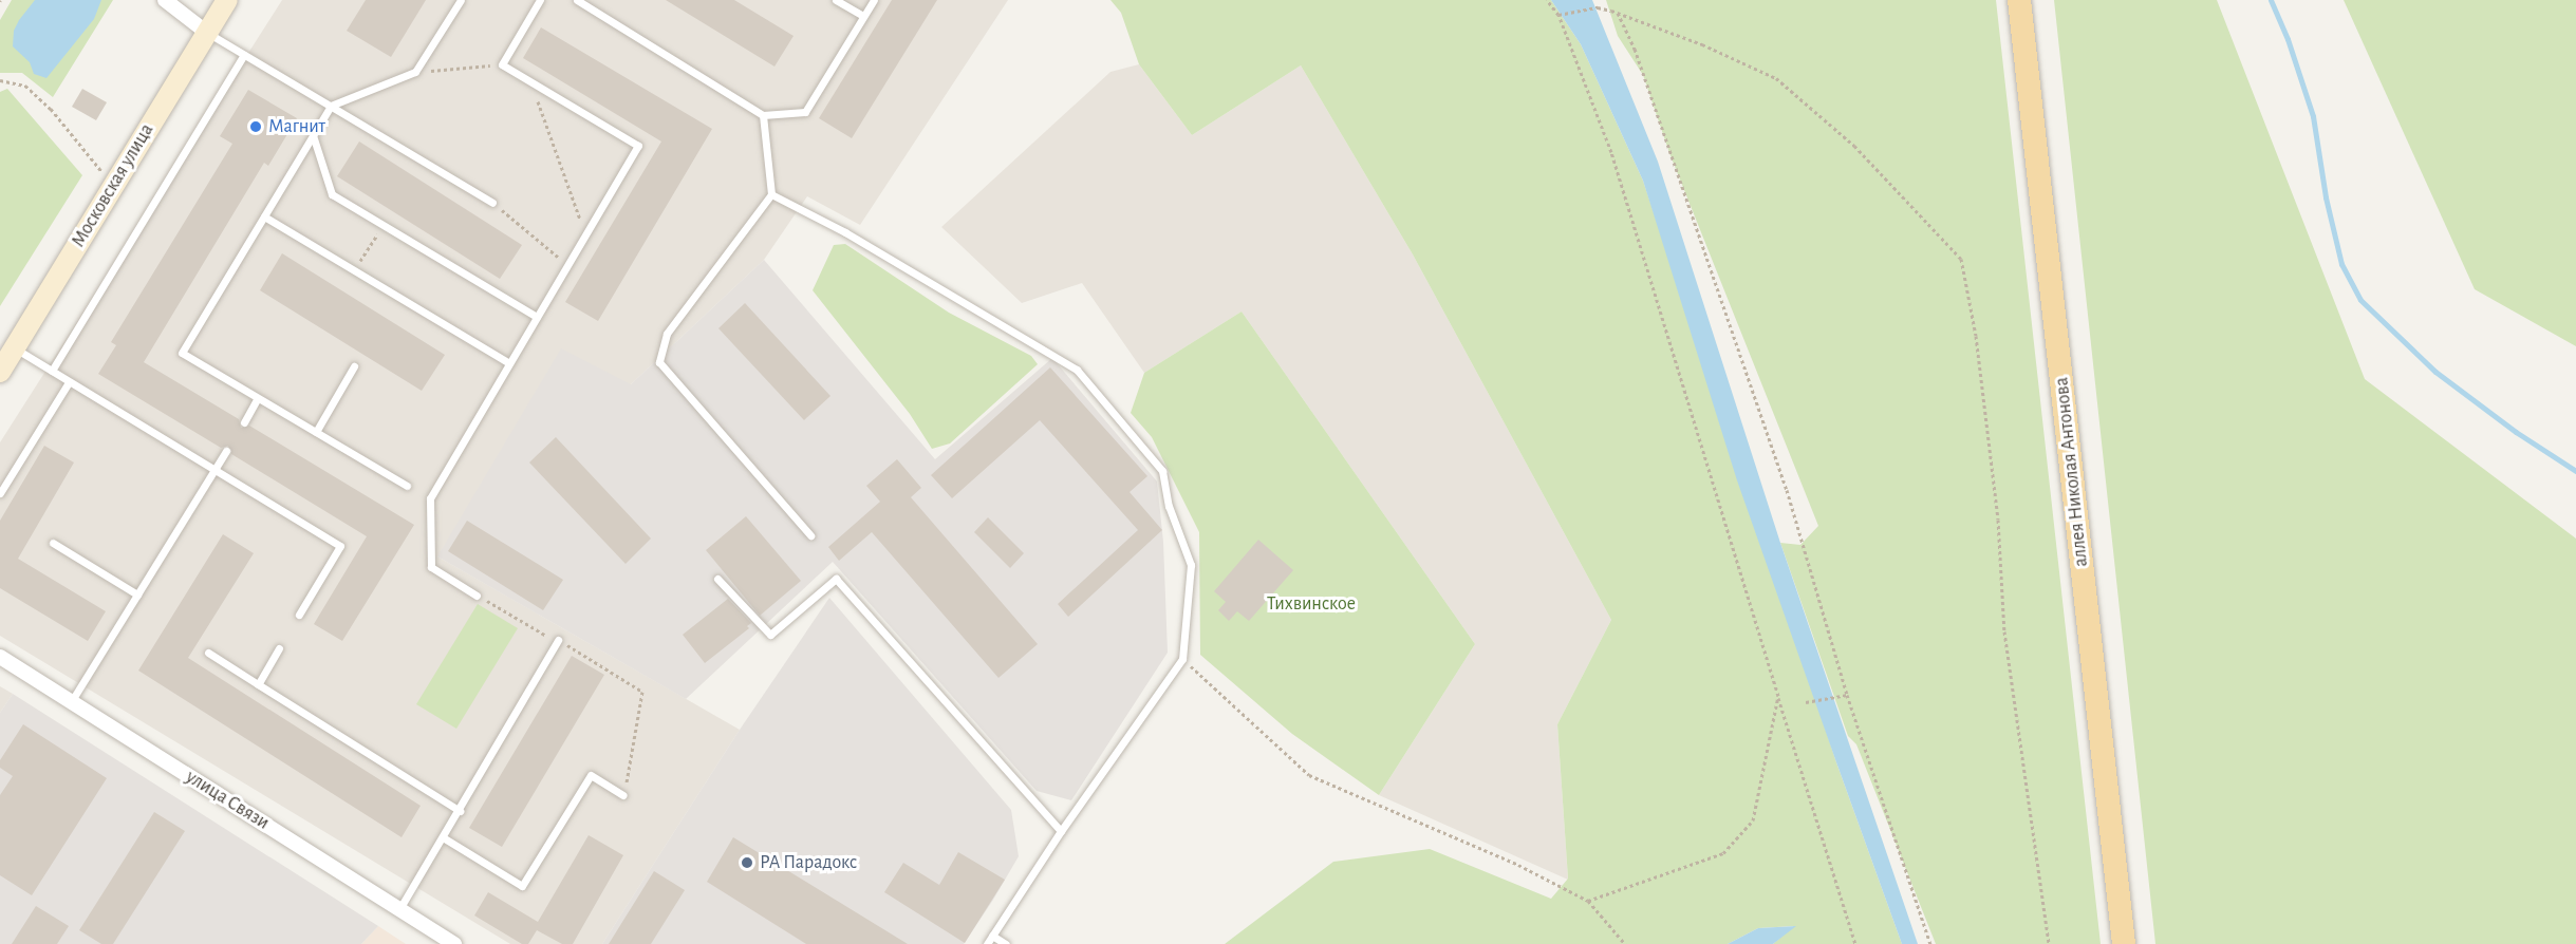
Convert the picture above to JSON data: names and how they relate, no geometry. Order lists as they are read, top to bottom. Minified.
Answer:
{"streets":{"main road":["Московская улица","аллея Николая Антонова"],"street":["улица Связи"]},"parks":["Тихвинское"],"places":["Магнит","РА Парадокс"]}
